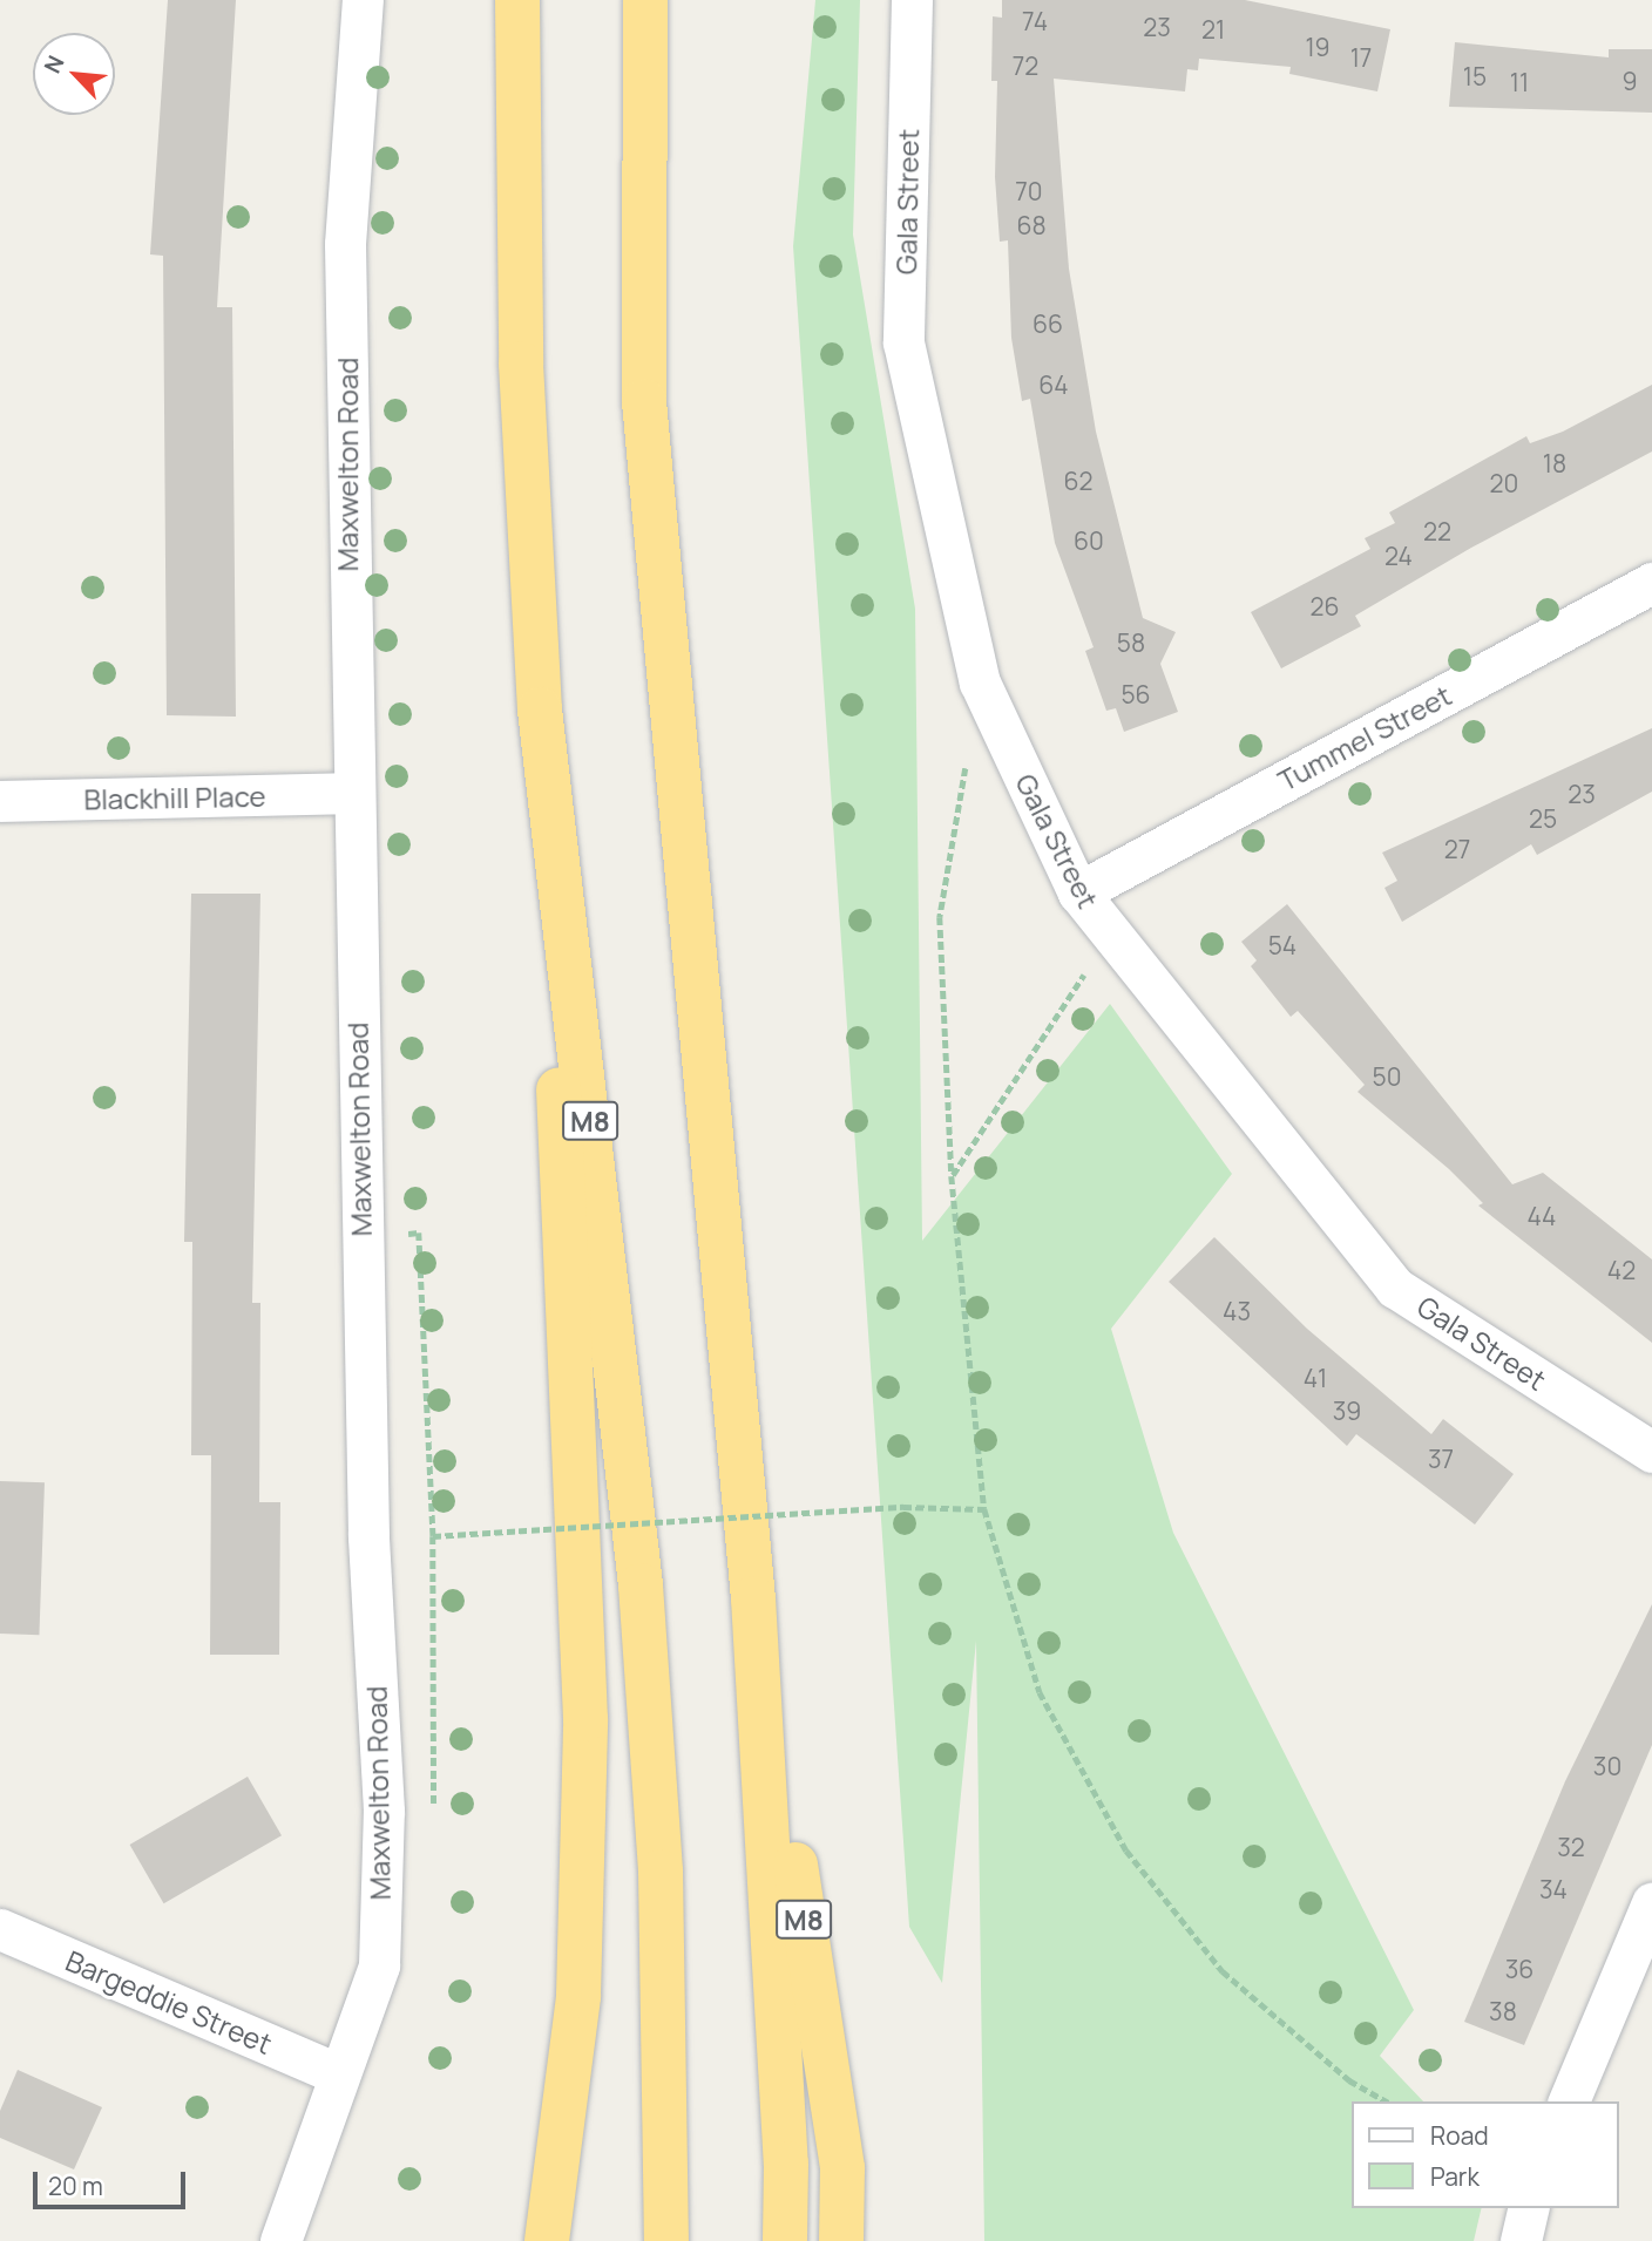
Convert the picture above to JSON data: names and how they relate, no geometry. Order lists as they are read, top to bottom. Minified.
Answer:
{"streets":{"highway":["M8"],"street":["Gala Street","Maxwelton Road","Tummel Street","Blackhill Place","Bargeddie Street"]},"crossings":[["Gala Street","Tummel Street"],["Maxwelton Road","Blackhill Place"],["Maxwelton Road","Bargeddie Street"]],"house_numbers":["74","23","21","19","17","72","15","9","11","70","68","66","64","18","62","20","22","60","24","26","58","56","23","25","27","54","50","44","42","43","41","39","37","30","32","34","36","38"],"legend":["Road","Park"],"scale_bar":"20 m","north":"top left"}
